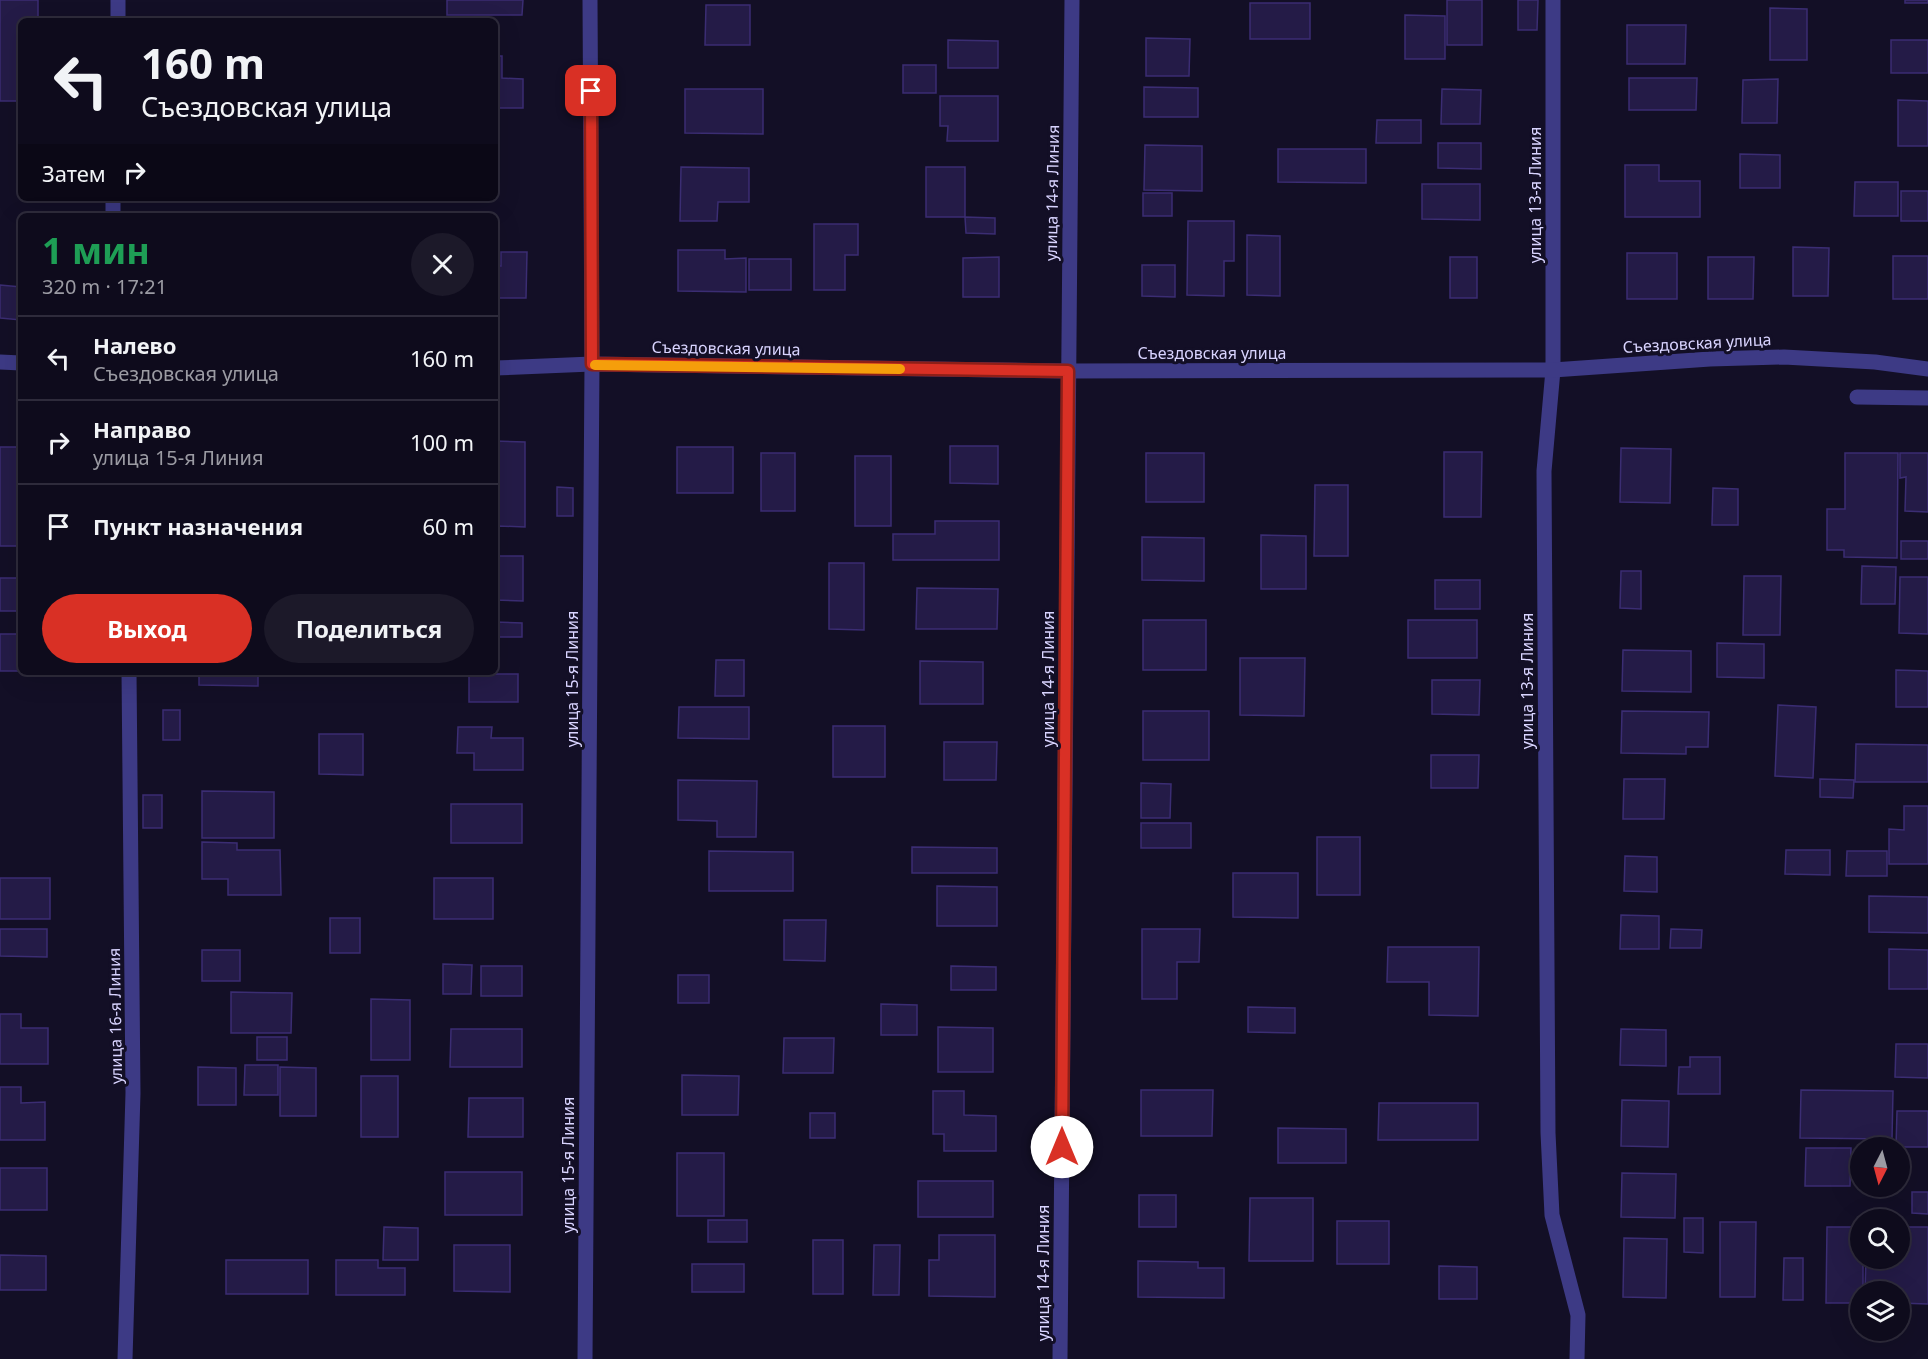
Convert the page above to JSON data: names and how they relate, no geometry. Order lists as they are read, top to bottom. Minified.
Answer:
{"streets":{"street":["улица 14-я Линия","улица 13-я Линия","Съездовская улица","улица 15-я Линия","улица 16-я Линия"]},"crossings":[["улица 14-я Линия","Съездовская улица"],["улица 13-я Линия","Съездовская улица"],["Съездовская улица","улица 15-я Линия"]],"north":"bottom","page":{"turn":["160 m","Съездовская улица"],"then":"Затем","heading":["1 мин","320 m · 17:21"],"list":[{"name":"Налево","note":"Съездовская улица","value":"160 m"},{"name":"Направо","note":"улица 15-я Линия","value":"100 m"},{"name":"Пункт назначения","value":"60 m"}],"buttons":["Выход","Поделиться"]}}
